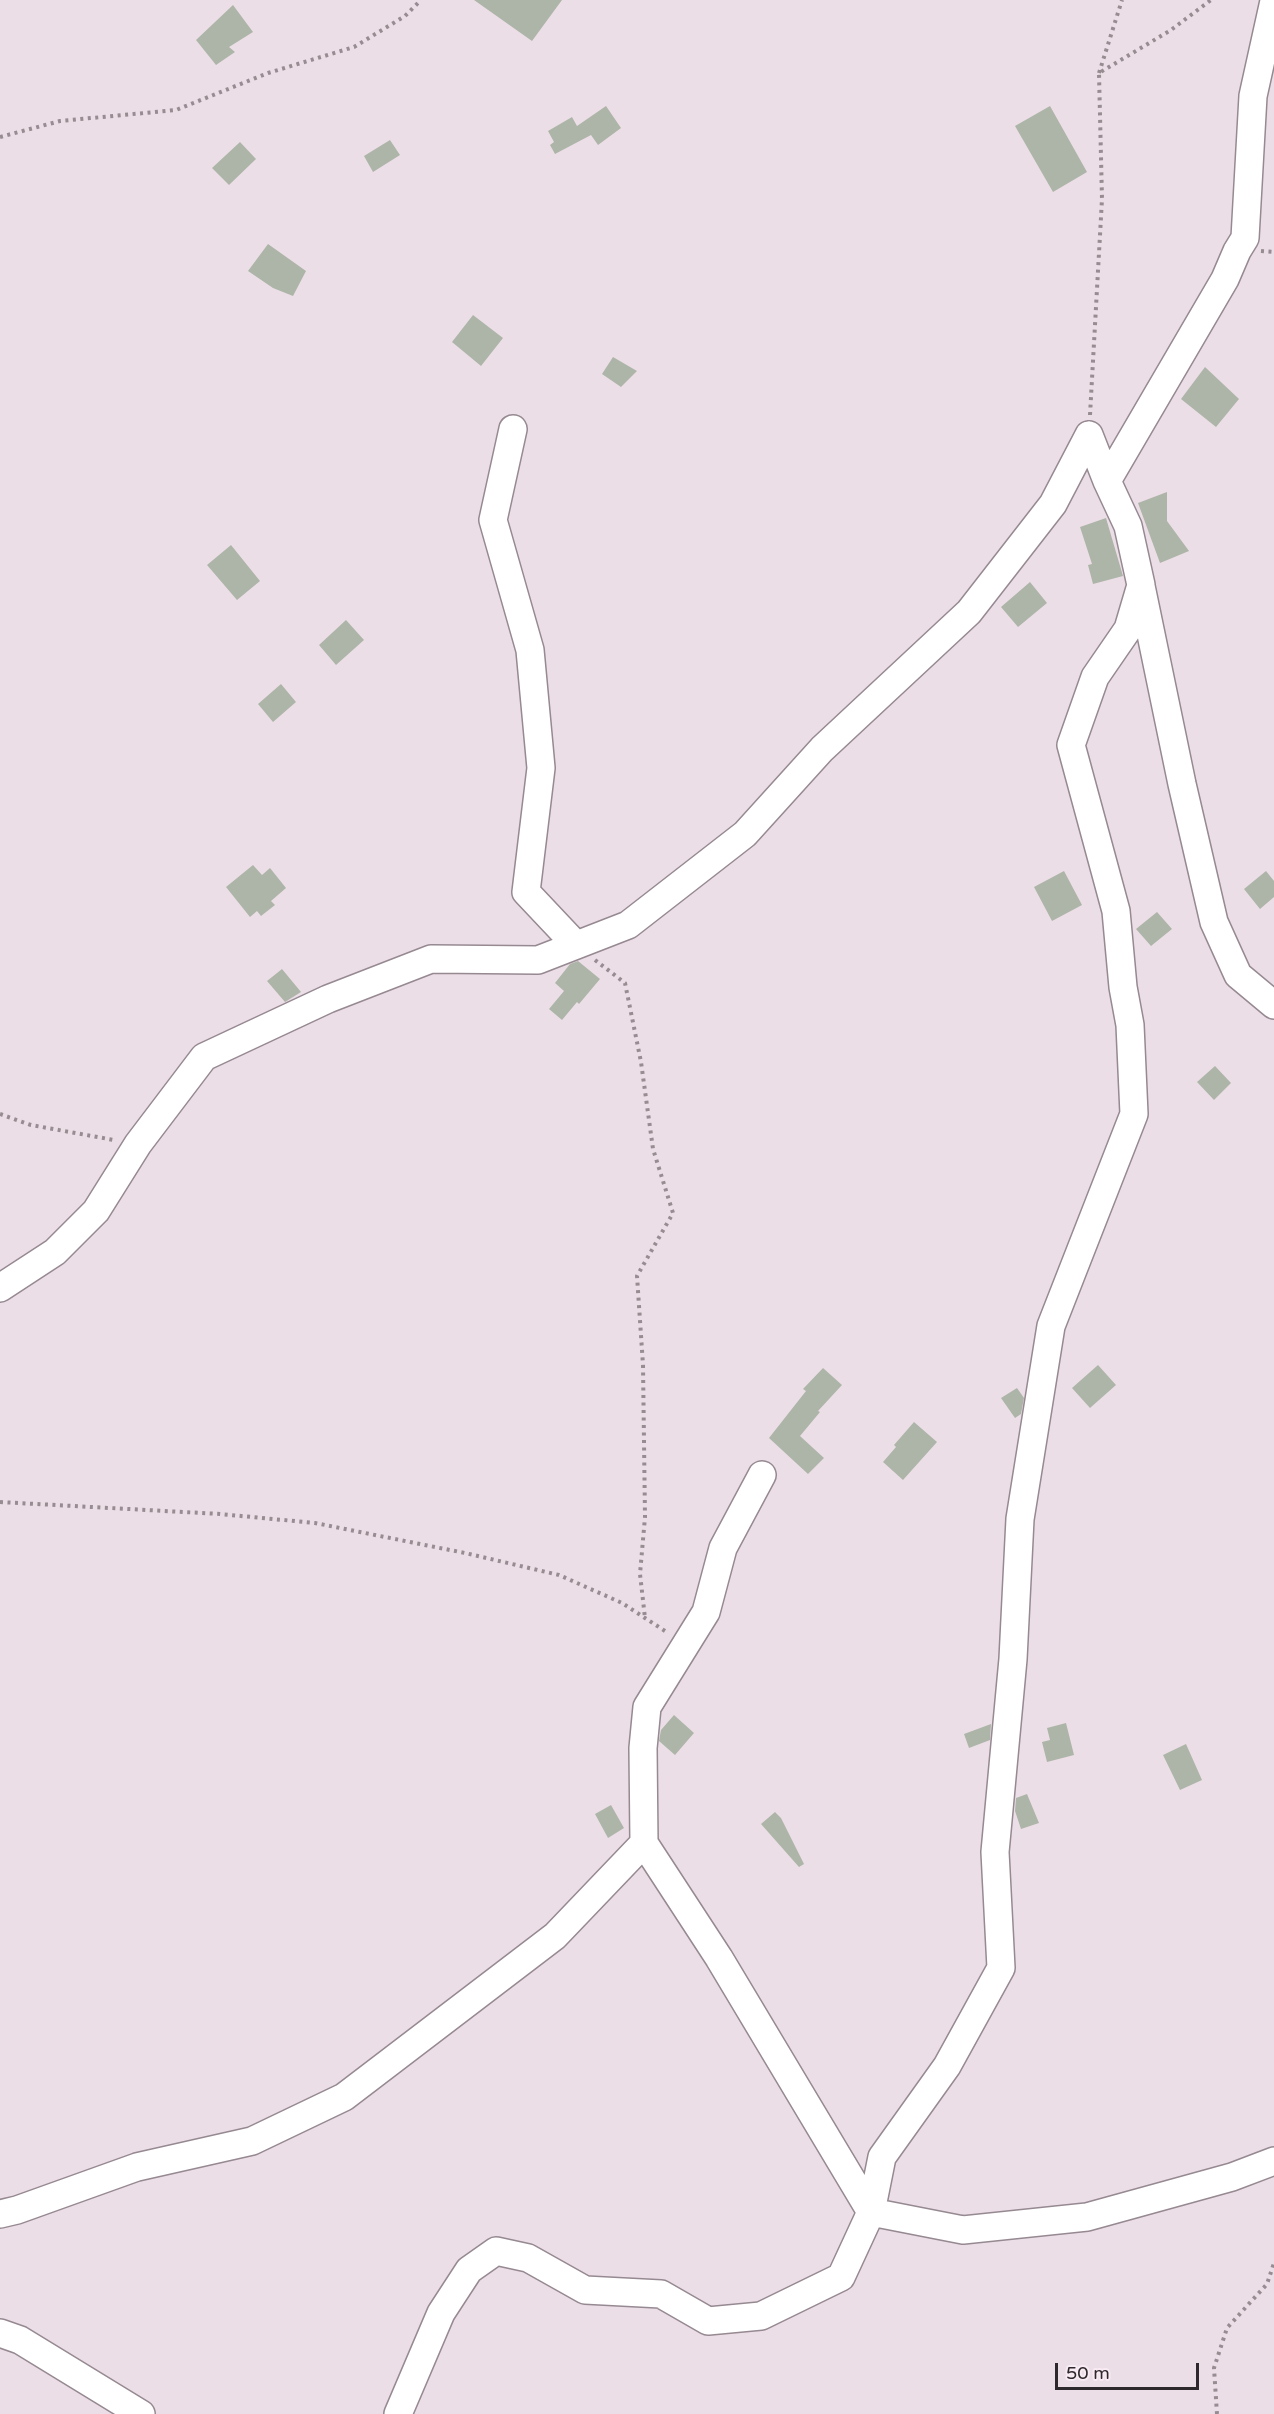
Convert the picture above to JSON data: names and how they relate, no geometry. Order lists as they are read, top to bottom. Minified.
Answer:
{"scale_bar":"50 m"}
